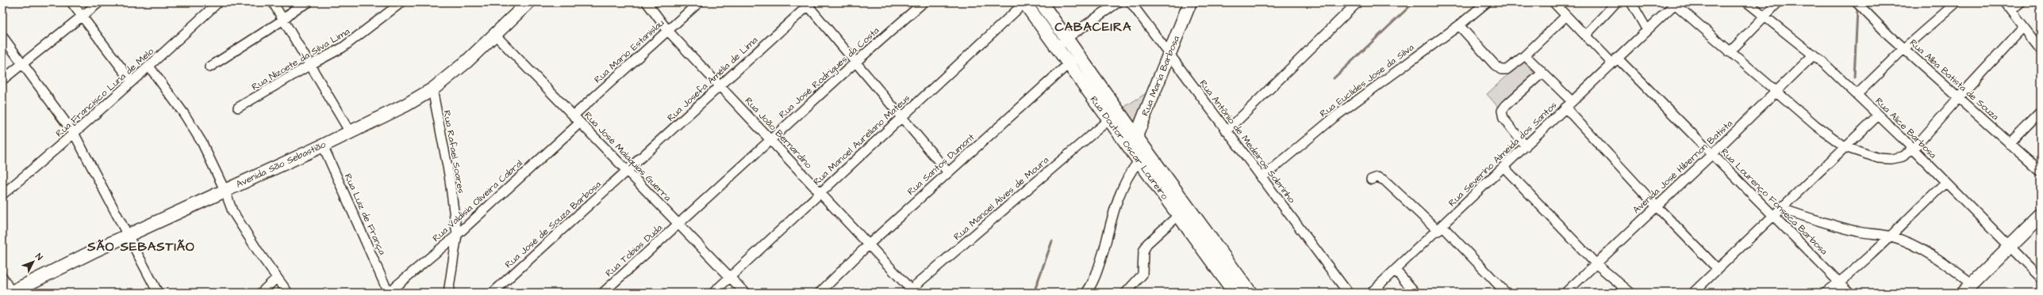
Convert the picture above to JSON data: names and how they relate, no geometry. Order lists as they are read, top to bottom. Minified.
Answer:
{"streets":{"main road":["Rua Maria Barbosa","Rua Doutor Oscar Loureiro","Avenida São Sebastião"],"street":["Rua Mario Estanislau","Rua Nizoete da Silva Lima","Rua José Rodrigues da Costa","Rua Josefa Amélia de Lima","Rua Alba Batista de Souza","Rua Euclides Jose da Silva","Rua Francisco Luna de Melo","Rua Alice Barbosa","Rua João Bernardino","Rua Manoel Aureliano Mateus","Rua Antônio de Medeiros Sobrinho","Rua Rafael Soares","Rua Severino Almeida dos Santos","Rua José Malaquias Guerra","Rua Santos Dumont","Avenida José Hibernon Batista","Rua Manoel Alves de Moura","Rua Valdisia Oliveira Cabral","Rua Lourenço Fonseca Barbosa","Rua Luiz de França","Rua José de Souza Barbosa","Rua Tobias Duda"]},"crossings":[["Rua Mario Estanislau","Rua João Bernardino"],["Rua Mario Estanislau","Rua José Malaquias Guerra"],["Rua José Rodrigues da Costa","Rua João Bernardino"],["Rua José Rodrigues da Costa","Rua José Malaquias Guerra"],["Rua José Rodrigues da Costa","Rua Tobias Duda"],["Rua Maria Barbosa","Rua Antônio de Medeiros Sobrinho"],["Rua Maria Barbosa","Rua Doutor Oscar Loureiro"],["Rua Josefa Amélia de Lima","Rua João Bernardino"],["Rua Josefa Amélia de Lima","Rua José Malaquias Guerra"],["Rua Josefa Amélia de Lima","Rua José de Souza Barbosa"],["Rua Euclides Jose da Silva","Rua Antônio de Medeiros Sobrinho"],["Rua Alice Barbosa","Avenida José Hibernon Batista"],["Rua João Bernardino","Rua Manoel Aureliano Mateus"],["Rua João Bernardino","Rua Santos Dumont"],["Rua João Bernardino","Rua Manoel Alves de Moura"],["Rua Manoel Aureliano Mateus","Rua Doutor Oscar Loureiro"],["Rua Manoel Aureliano Mateus","Rua José Malaquias Guerra"],["Rua Doutor Oscar Loureiro","Rua Santos Dumont"],["Rua Doutor Oscar Loureiro","Rua Manoel Alves de Moura"],["Rua Rafael Soares","Avenida São Sebastião"],["Rua Rafael Soares","Rua Valdisia Oliveira Cabral"],["Rua Severino Almeida dos Santos","Rua Lourenço Fonseca Barbosa"],["Rua José Malaquias Guerra","Avenida São Sebastião"],["Rua José Malaquias Guerra","Rua Valdisia Oliveira Cabral"],["Rua José Malaquias Guerra","Rua José de Souza Barbosa"],["Rua José Malaquias Guerra","Rua Tobias Duda"],["Avenida São Sebastião","Rua Luiz de França"],["Avenida José Hibernon Batista","Rua Lourenço Fonseca Barbosa"],["Rua Valdisia Oliveira Cabral","Rua Luiz de França"]],"districts":["CABACEIRA","SÃO SEBASTIÃO"],"north":"top right"}
